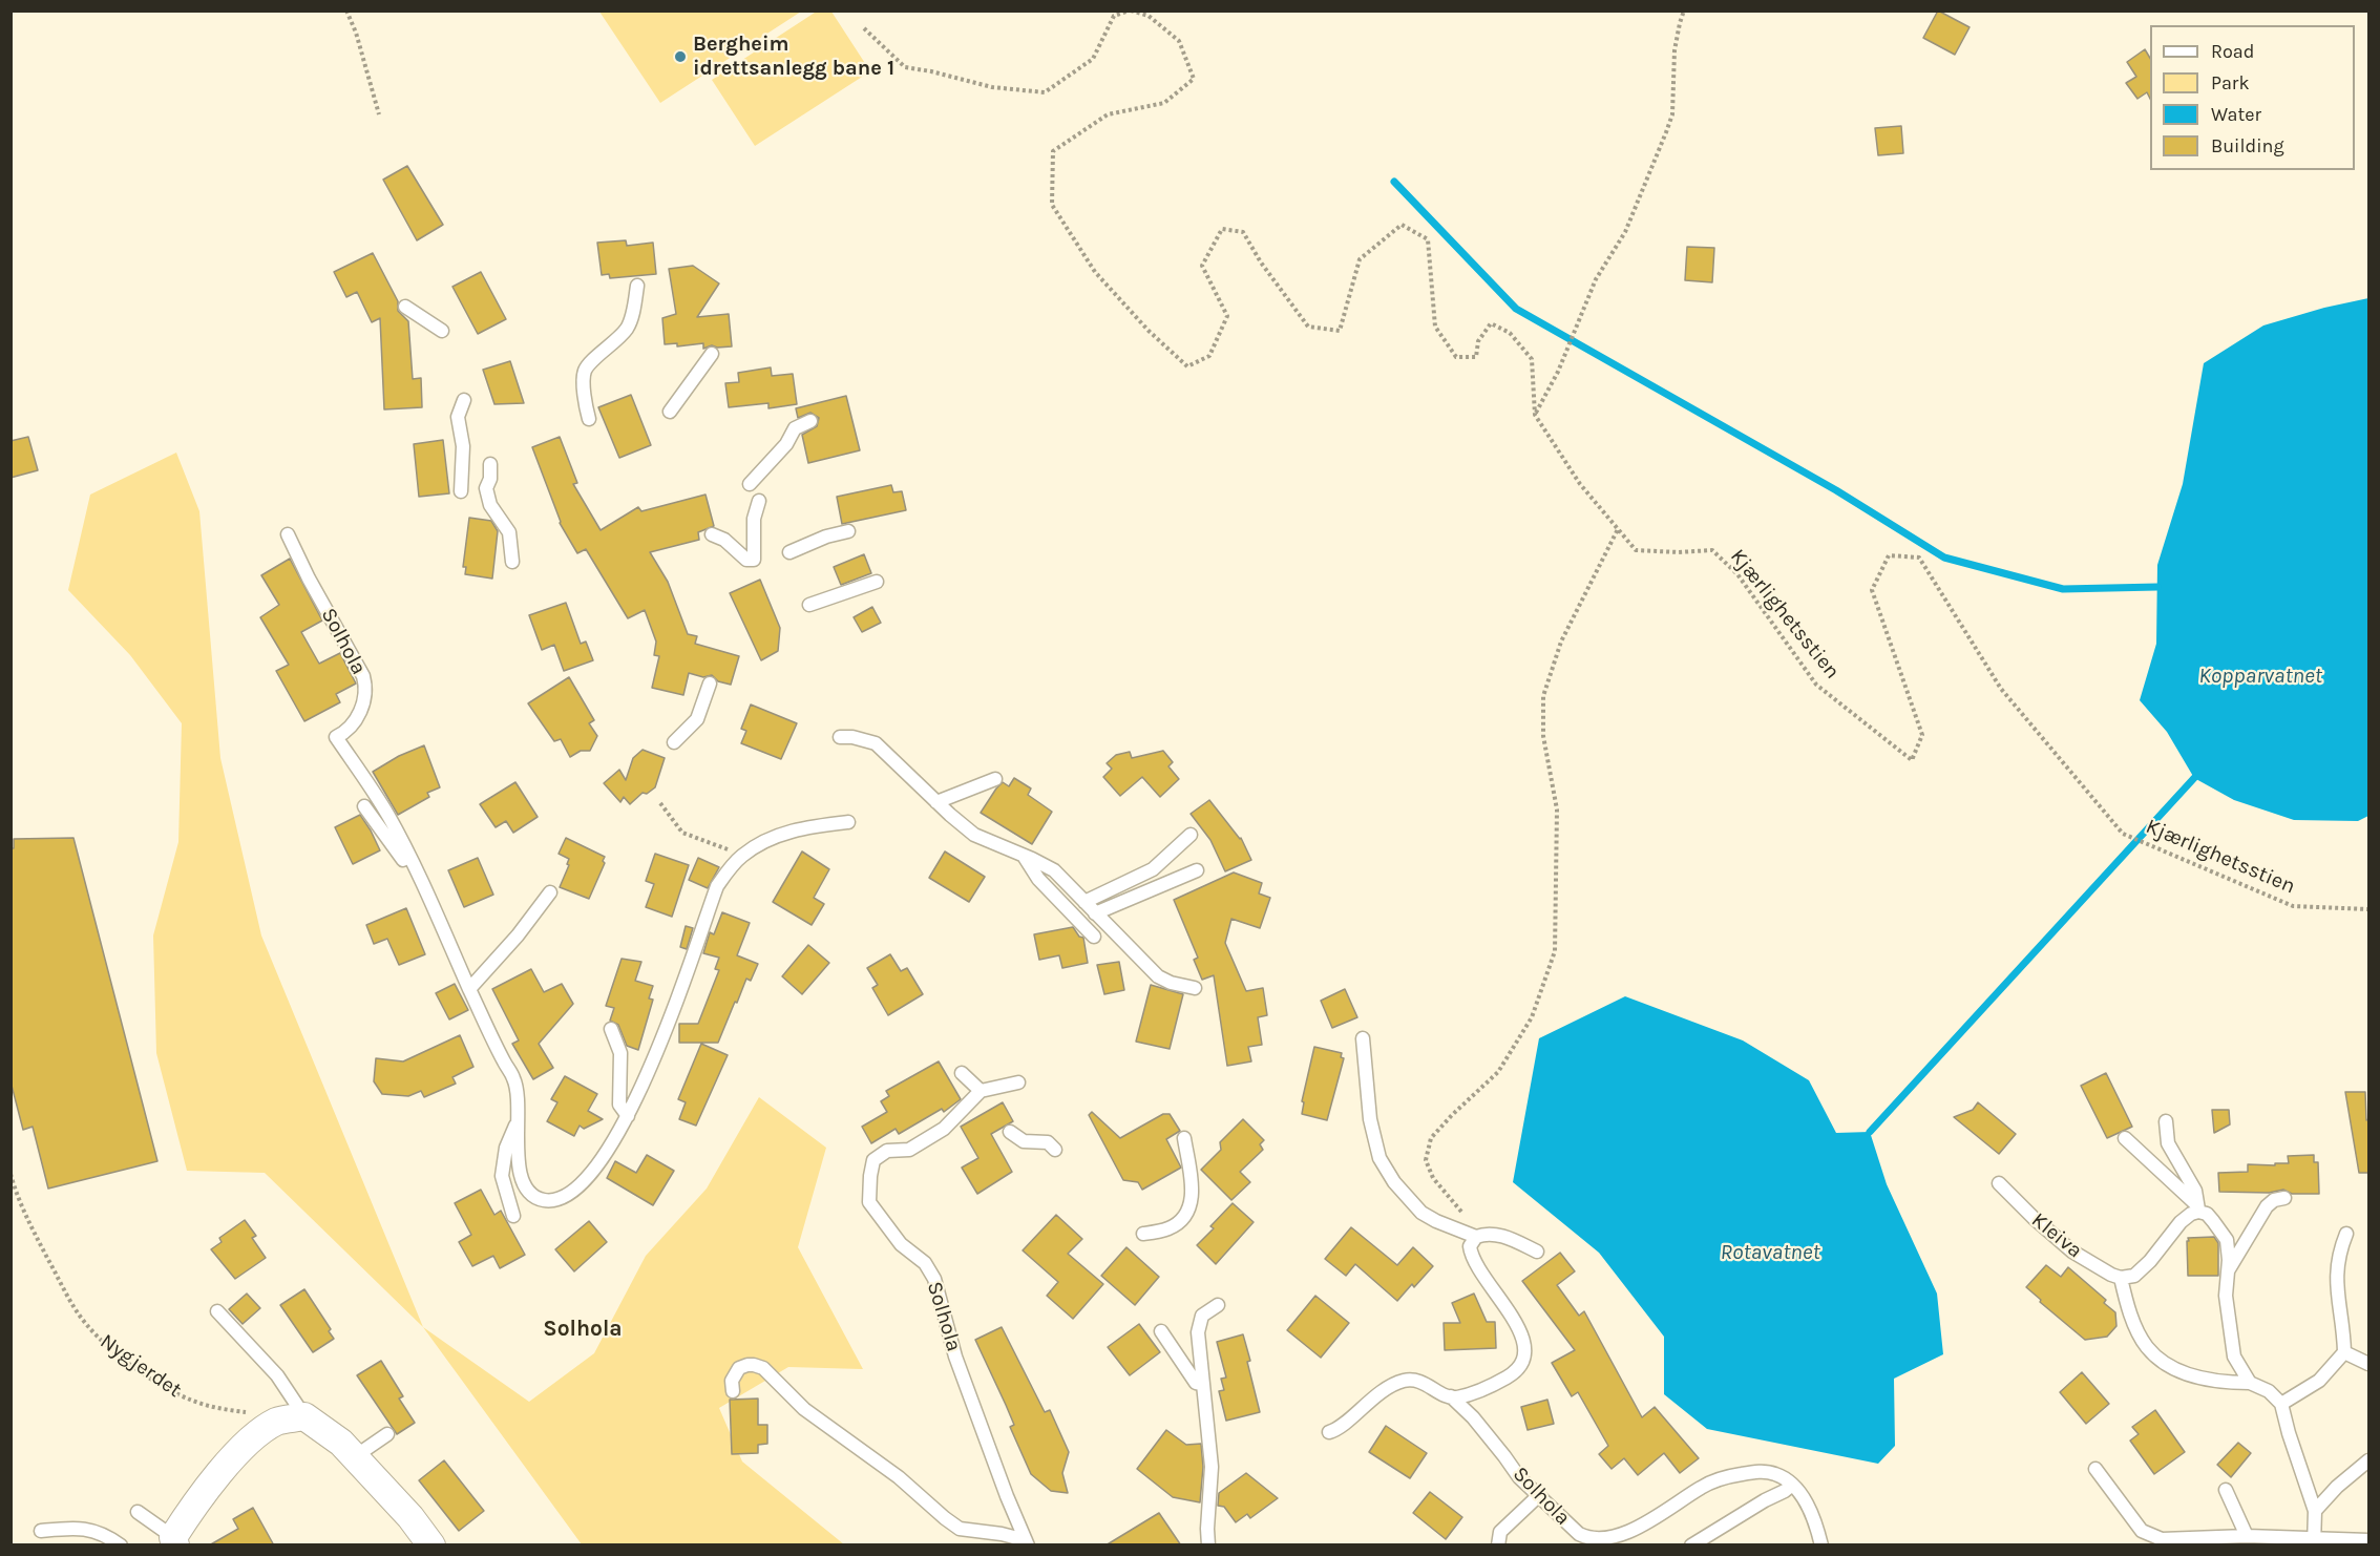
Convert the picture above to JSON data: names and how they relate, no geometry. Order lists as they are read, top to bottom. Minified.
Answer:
{"streets":{"lane":["Solhola","Kleiva"],"path":["Kjærlighetsstien","Nygjerdet"]},"districts":["Solhola"],"water":["Kopparvatnet","Rotavatnet"],"places":["Bergheim idrettsanlegg bane 1"],"legend":["Road","Park","Water","Building"]}
